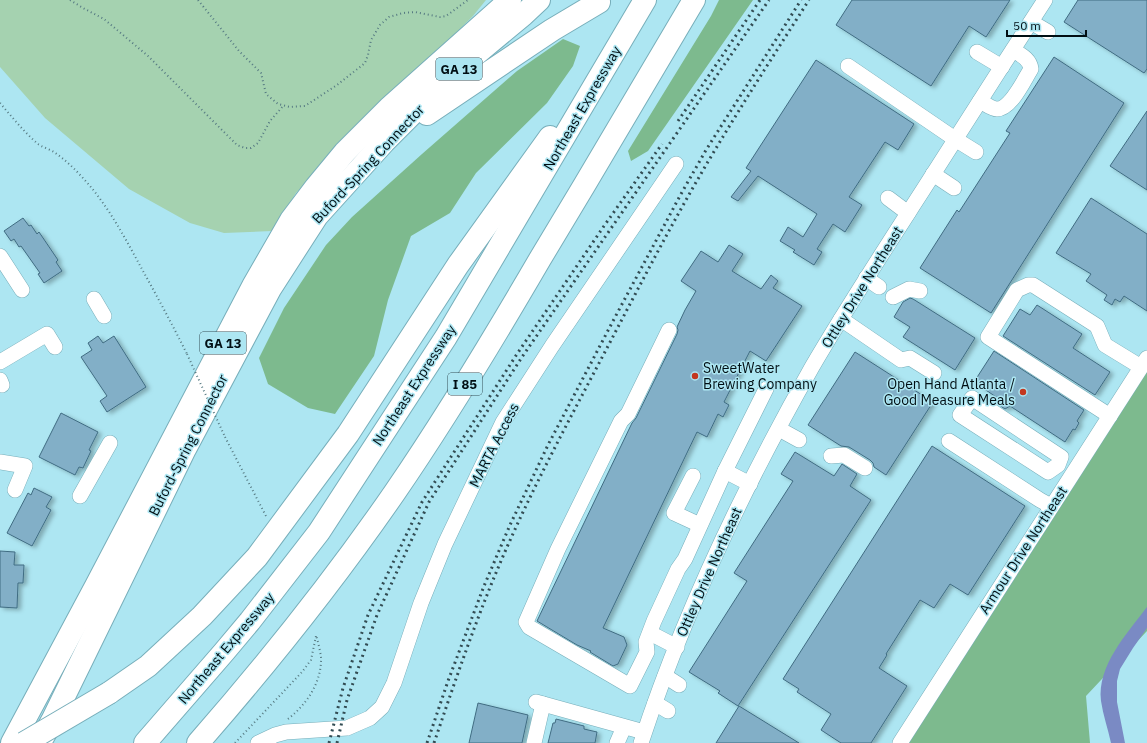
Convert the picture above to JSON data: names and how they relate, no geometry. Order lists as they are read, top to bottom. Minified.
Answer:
{"streets":{"highway":["GA 13","Northeast Expressway","Buford-Spring Connector","I 85"],"street":["Ottley Drive Northeast","MARTA Access","Armour Drive Northeast"]},"places":["SweetWater Brewing Company","Open Hand Atlanta / Good Measure Meals"],"scale_bar":"50 m"}
